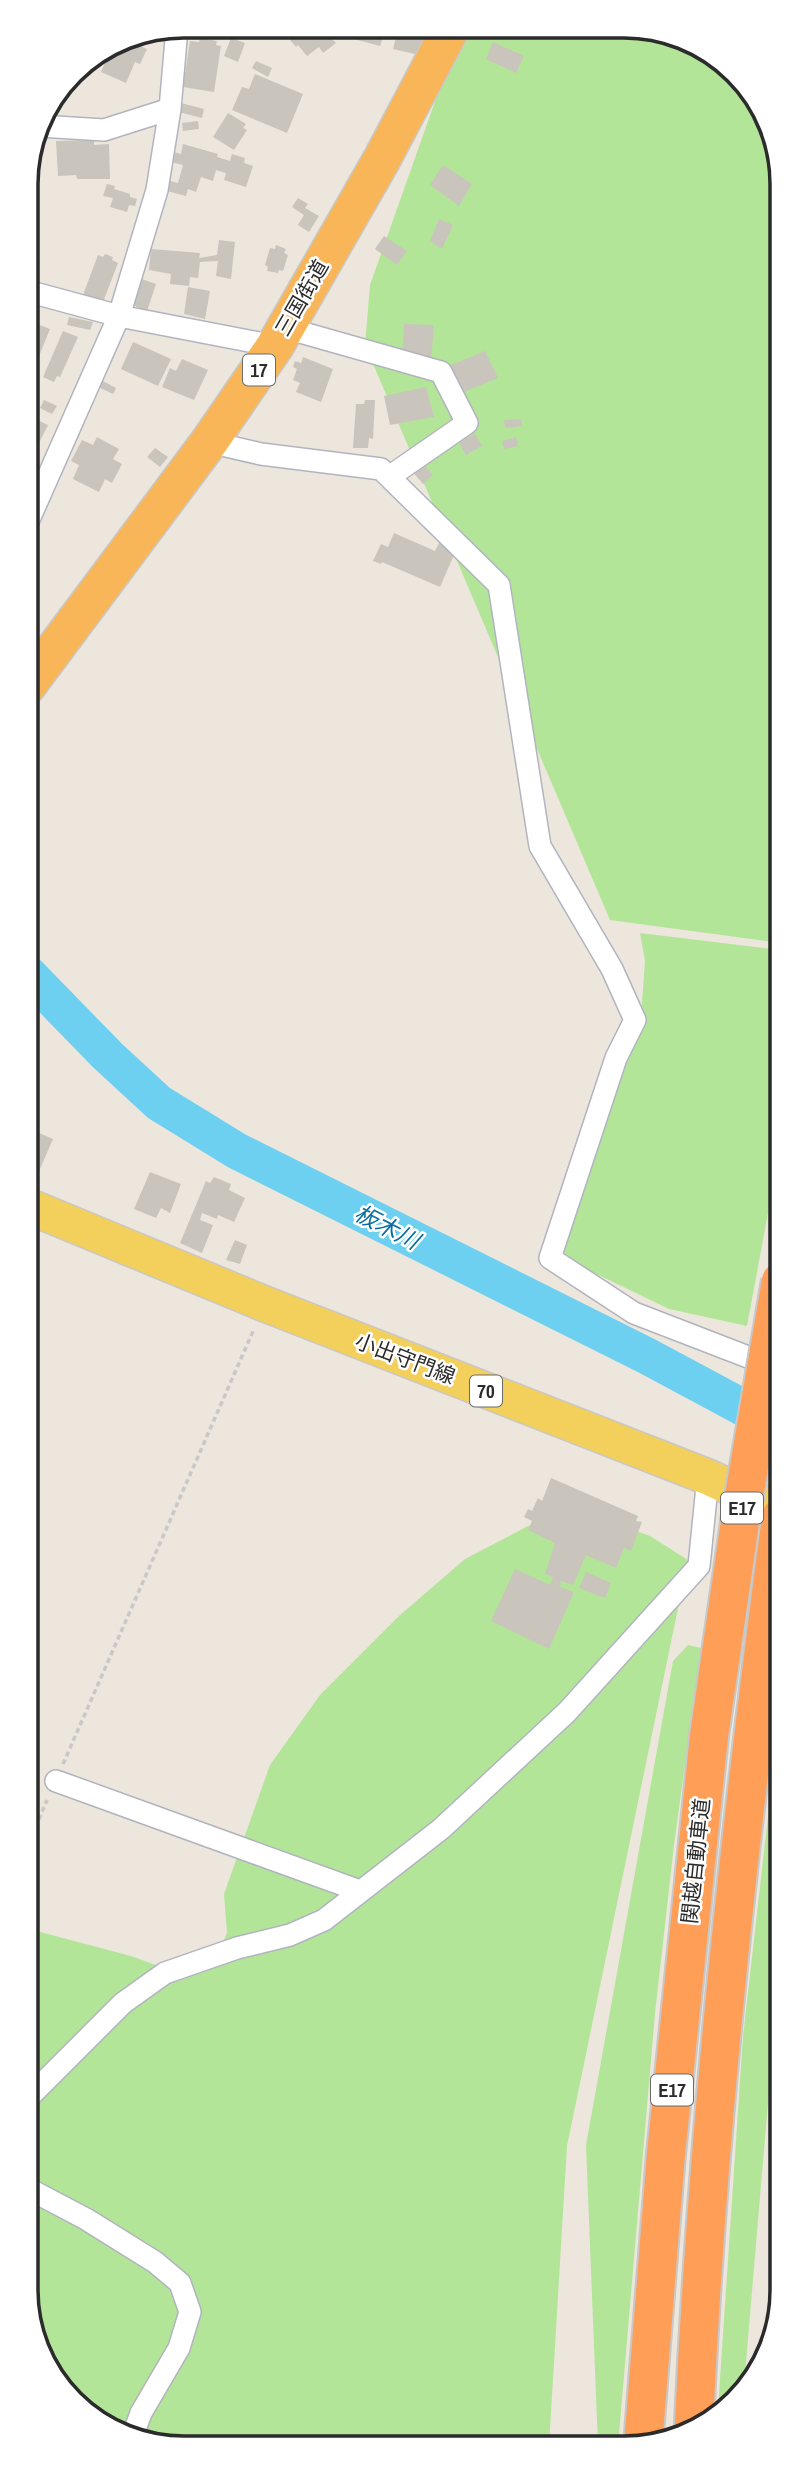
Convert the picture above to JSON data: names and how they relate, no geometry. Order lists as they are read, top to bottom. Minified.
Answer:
{"streets":{"highway":["三国街道","17","E17","関越自動車道"],"main road":["小出守門線","70"]},"water":["板木川"]}
